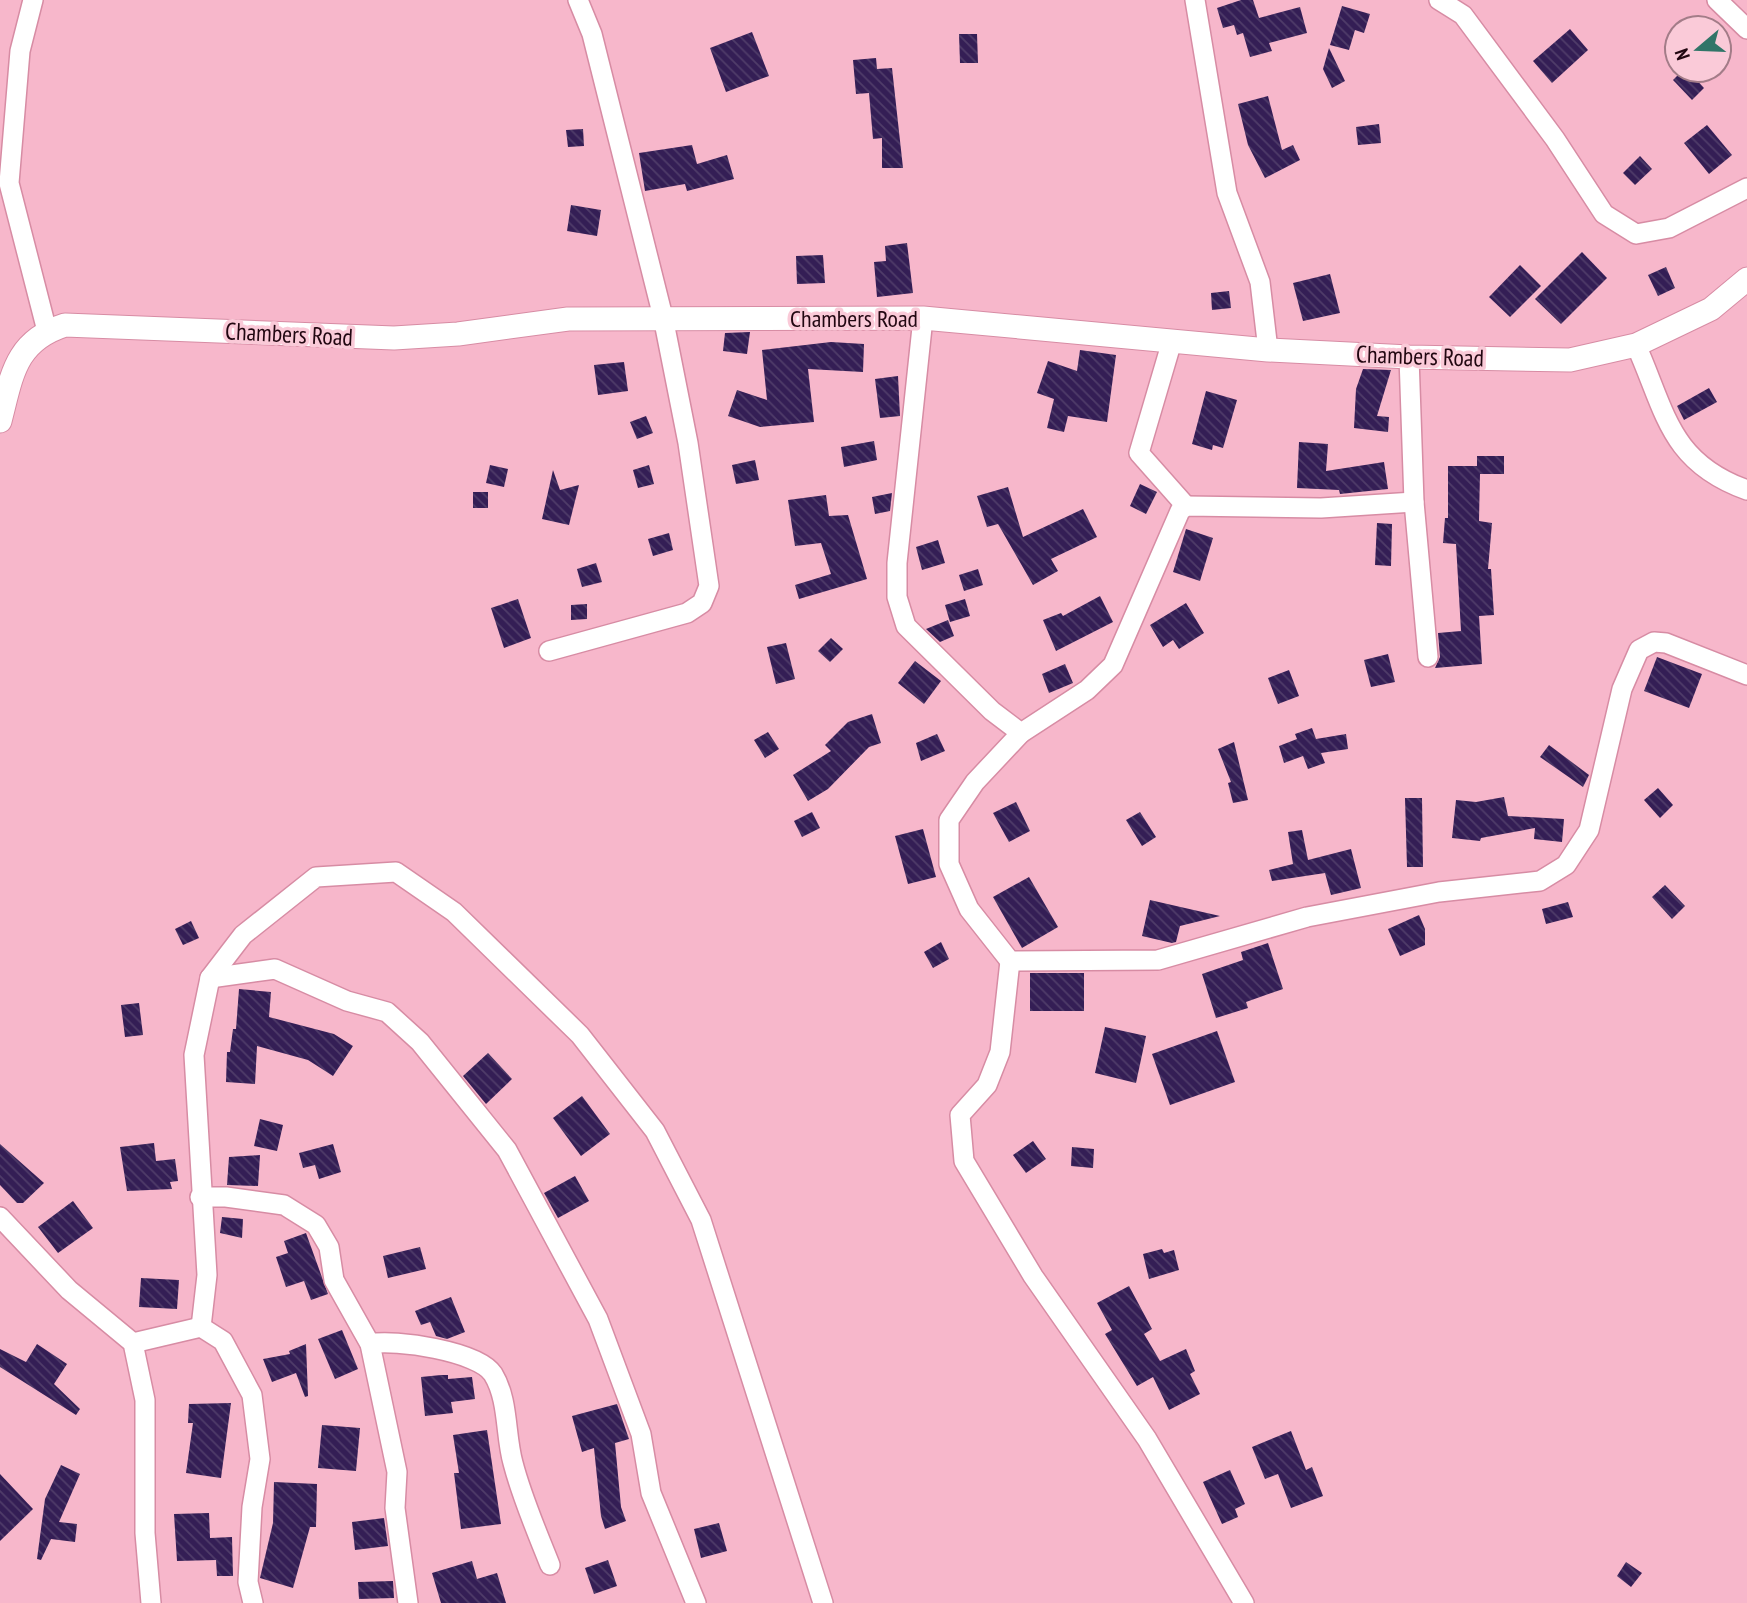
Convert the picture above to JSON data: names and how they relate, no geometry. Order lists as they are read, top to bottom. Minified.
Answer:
{"streets":{"street":["Chambers Road"]},"north":"left"}
